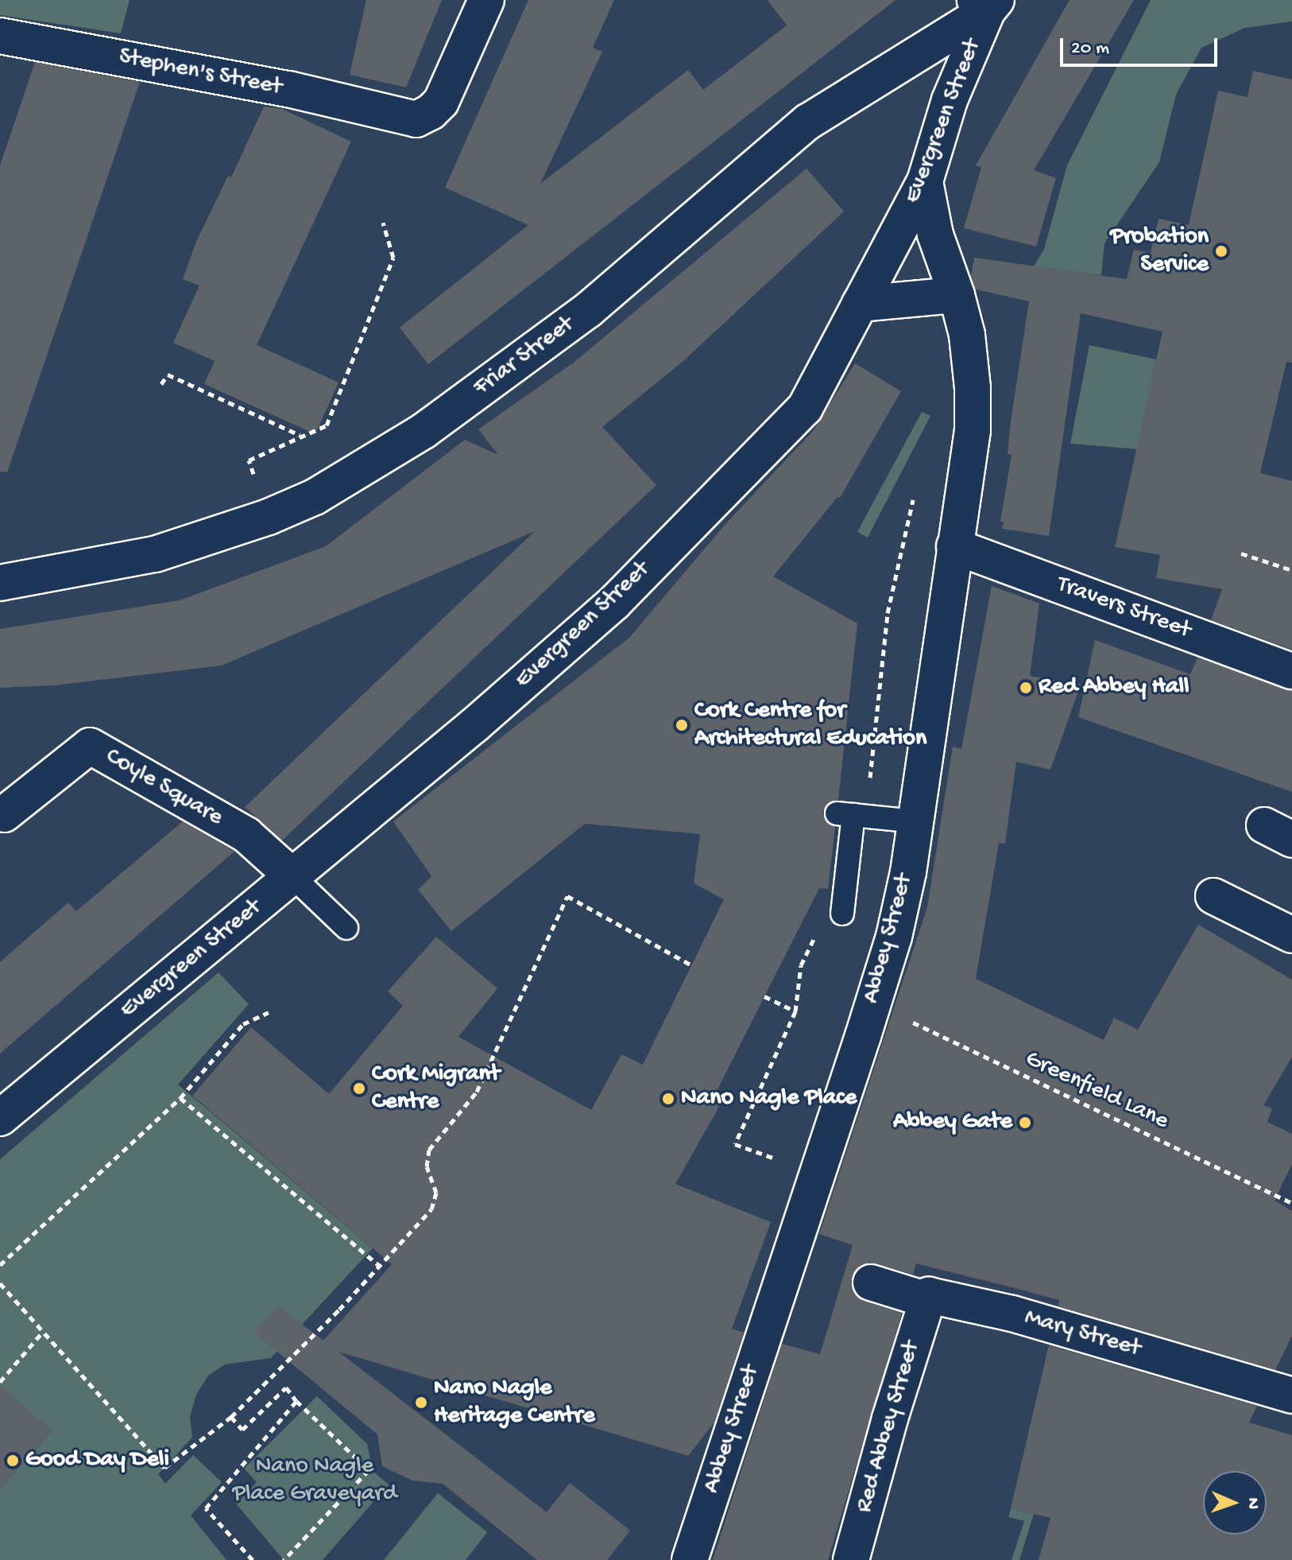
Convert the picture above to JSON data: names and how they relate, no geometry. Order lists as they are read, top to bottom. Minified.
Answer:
{"streets":{"street":["Stephen's Street","Evergreen Street","Friar Street","Travers Street","Coyle Square","Abbey Street","Mary Street","Red Abbey Street"],"path":["Greenfield Lane"]},"crossings":[["Evergreen Street","Friar Street"],["Evergreen Street","Coyle Square"],["Evergreen Street","Abbey Street"],["Travers Street","Abbey Street"],["Mary Street","Red Abbey Street"]],"parks":["Nano Nagle Place Graveyard"],"places":["Probation Service","Red Abbey Hall","Cork Centre for Architectural Education","Cork Migrant Centre","Nano Nagle Place","Abbey Gate","Nano Nagle Heritage Centre","Good Day Deli"],"scale_bar":"20 m","north":"right"}
